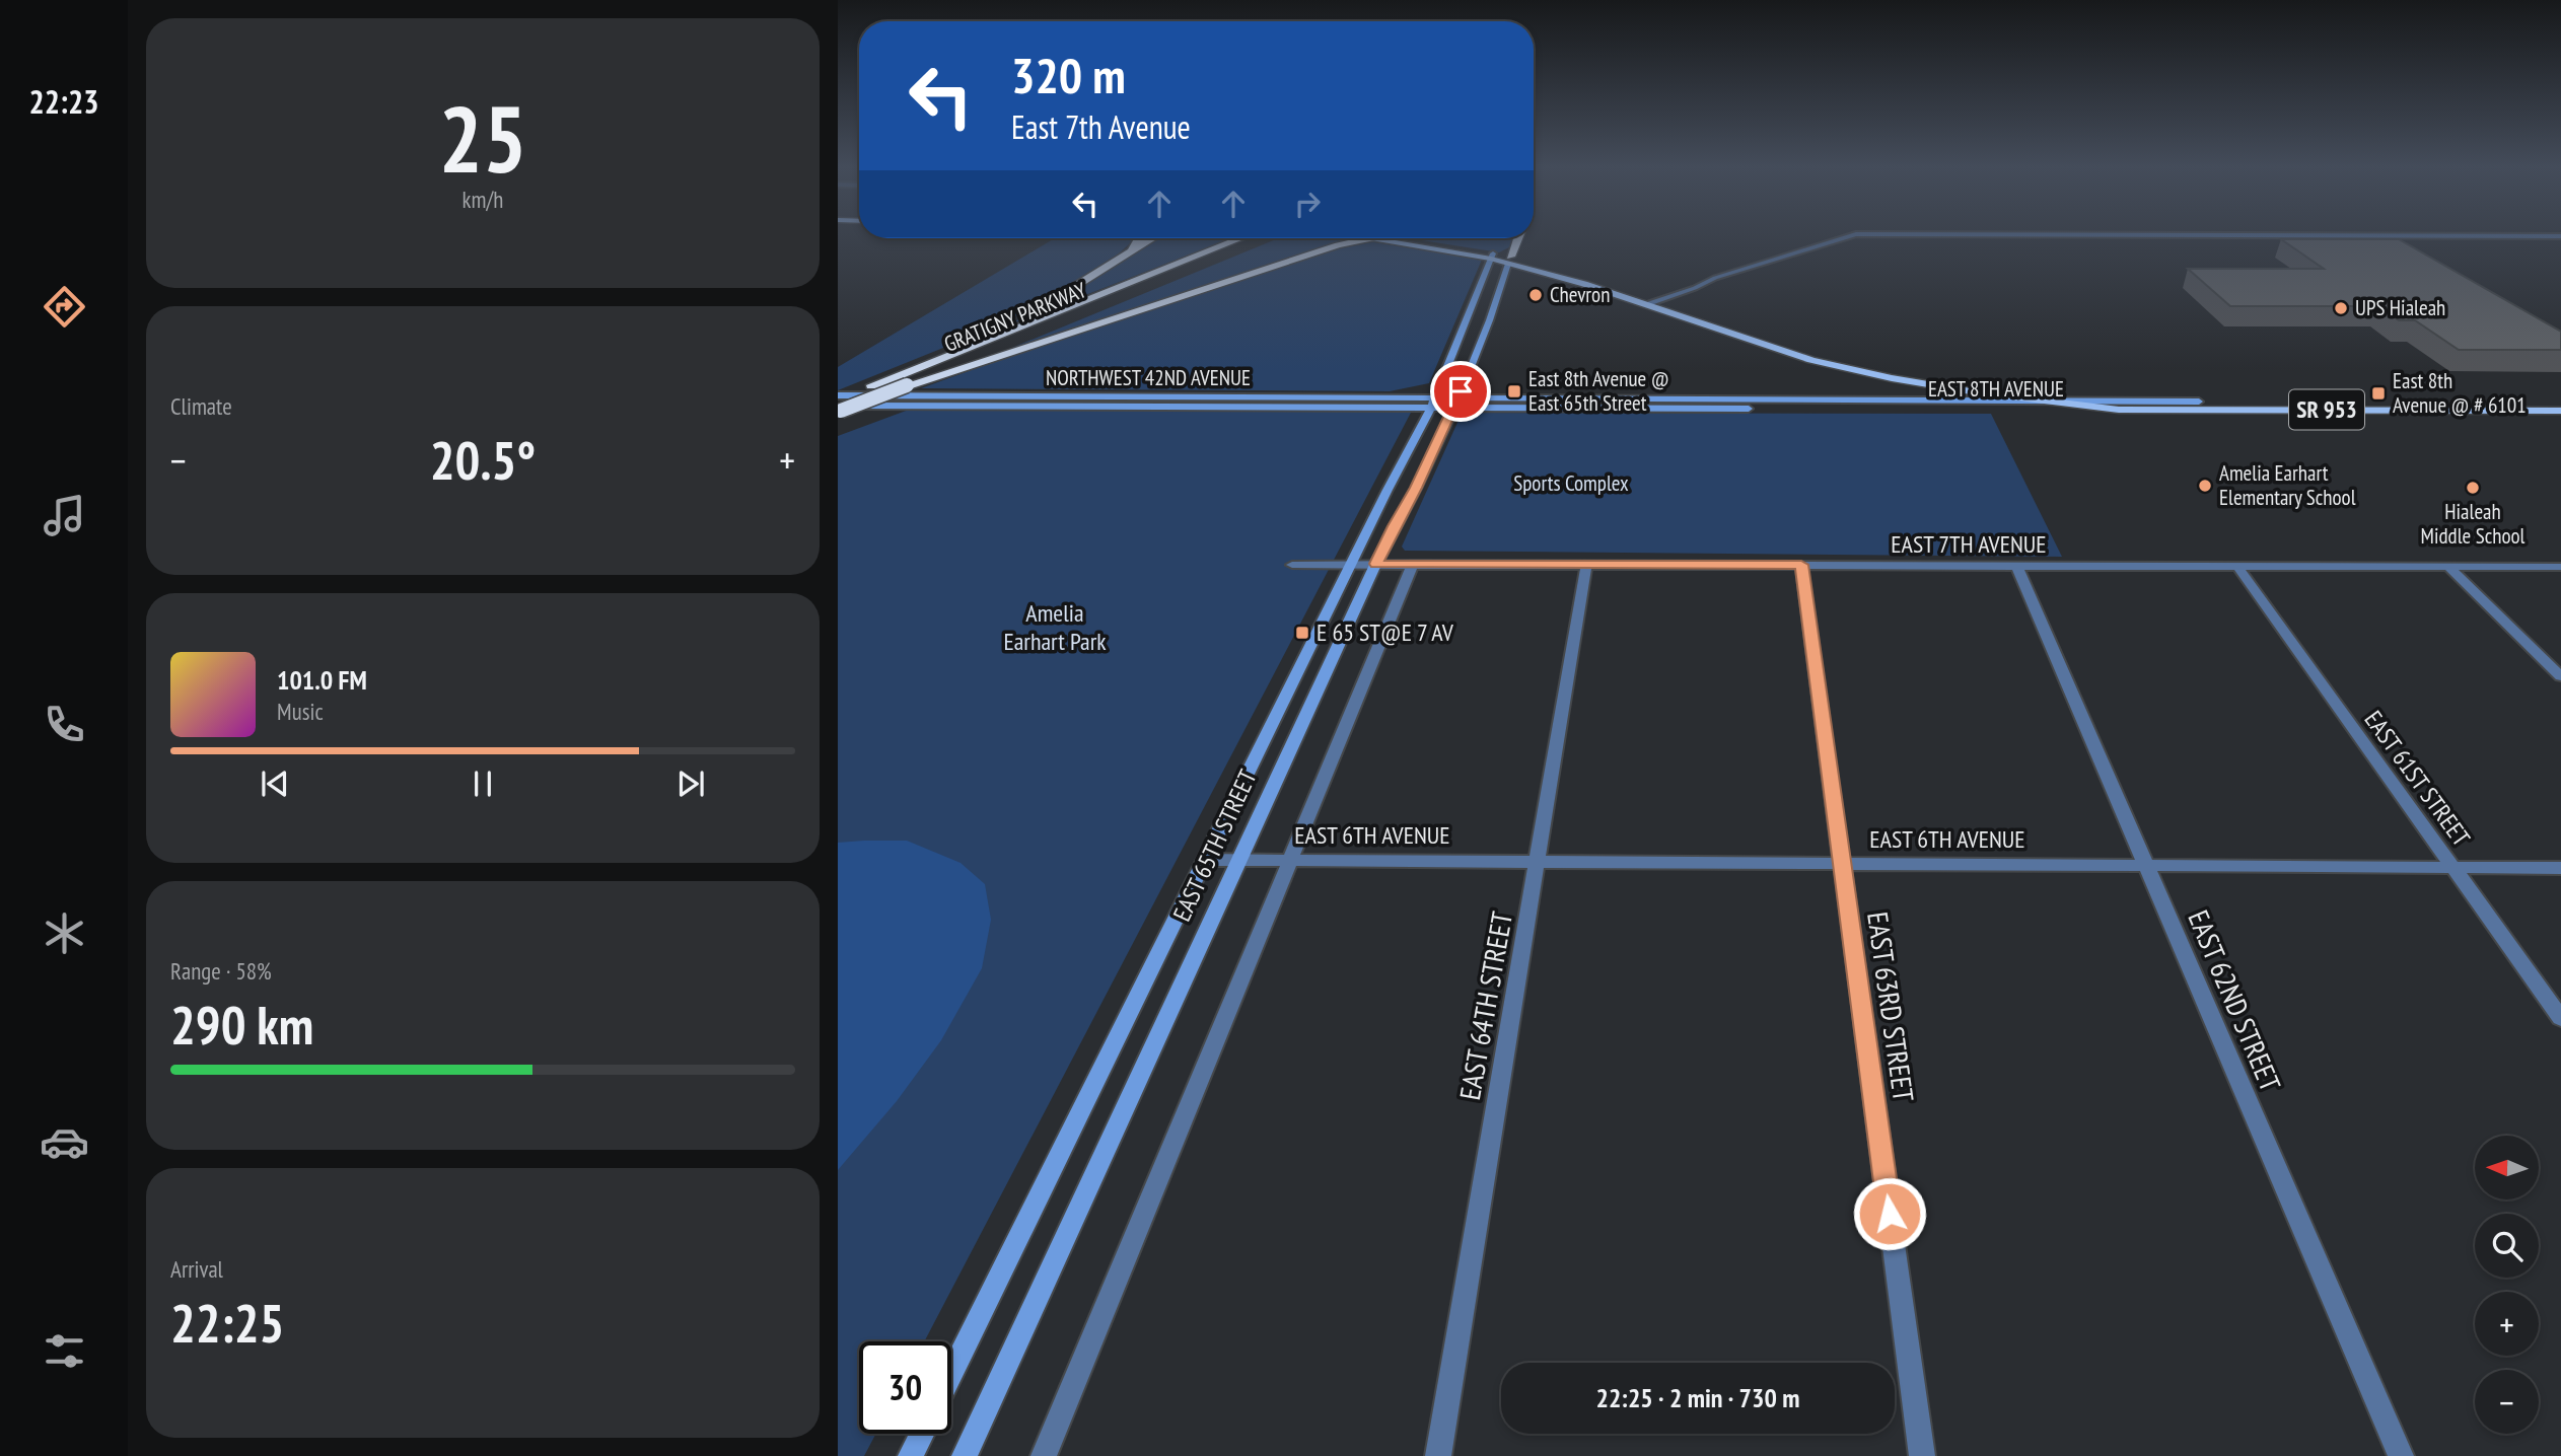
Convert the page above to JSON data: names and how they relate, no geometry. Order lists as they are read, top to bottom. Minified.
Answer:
{"streets":{"highway":["GRATIGNY PARKWAY"],"main road":["NORTHWEST 42ND AVENUE","EAST 8TH AVENUE","SR 953","EAST 65TH STREET"],"street":["EAST 7TH AVENUE","EAST 61ST STREET","EAST 6TH AVENUE","EAST 62ND STREET","EAST 64TH STREET","EAST 63RD STREET"]},"crossings":[["GRATIGNY PARKWAY","NORTHWEST 42ND AVENUE"],["NORTHWEST 42ND AVENUE","EAST 8TH AVENUE"],["NORTHWEST 42ND AVENUE","EAST 65TH STREET"],["EAST 8TH AVENUE","EAST 65TH STREET"],["EAST 7TH AVENUE","EAST 61ST STREET"],["EAST 7TH AVENUE","EAST 65TH STREET"],["EAST 7TH AVENUE","EAST 62ND STREET"],["EAST 7TH AVENUE","EAST 64TH STREET"],["EAST 7TH AVENUE","EAST 63RD STREET"],["EAST 61ST STREET","EAST 6TH AVENUE"],["EAST 6TH AVENUE","EAST 65TH STREET"],["EAST 6TH AVENUE","EAST 62ND STREET"],["EAST 6TH AVENUE","EAST 64TH STREET"],["EAST 6TH AVENUE","EAST 63RD STREET"]],"parks":["Sports Complex","Amelia Earhart Park"],"places":{"other":["Chevron","UPS Hialeah","Amelia Earhart Elementary School","Hialeah Middle School"],"transit":["East 8th Avenue @ East 65th Street","East 8th Avenue @ # 6101","E 65 ST@E 7 AV"]},"north":"left","page":{"tabs":"22:23","tile":[["25","km/h"],"Climate",["Range · 58%","290 km"],["Arrival","22:25"]],"turn":["320 m","East 7th Avenue"],"heat":["−","20.5°","+"],"song":["101.0 FM","Music"],"map_buttons":["+","−"],"limit":"30","trip":"22:25 · 2 min · 730 m"}}
